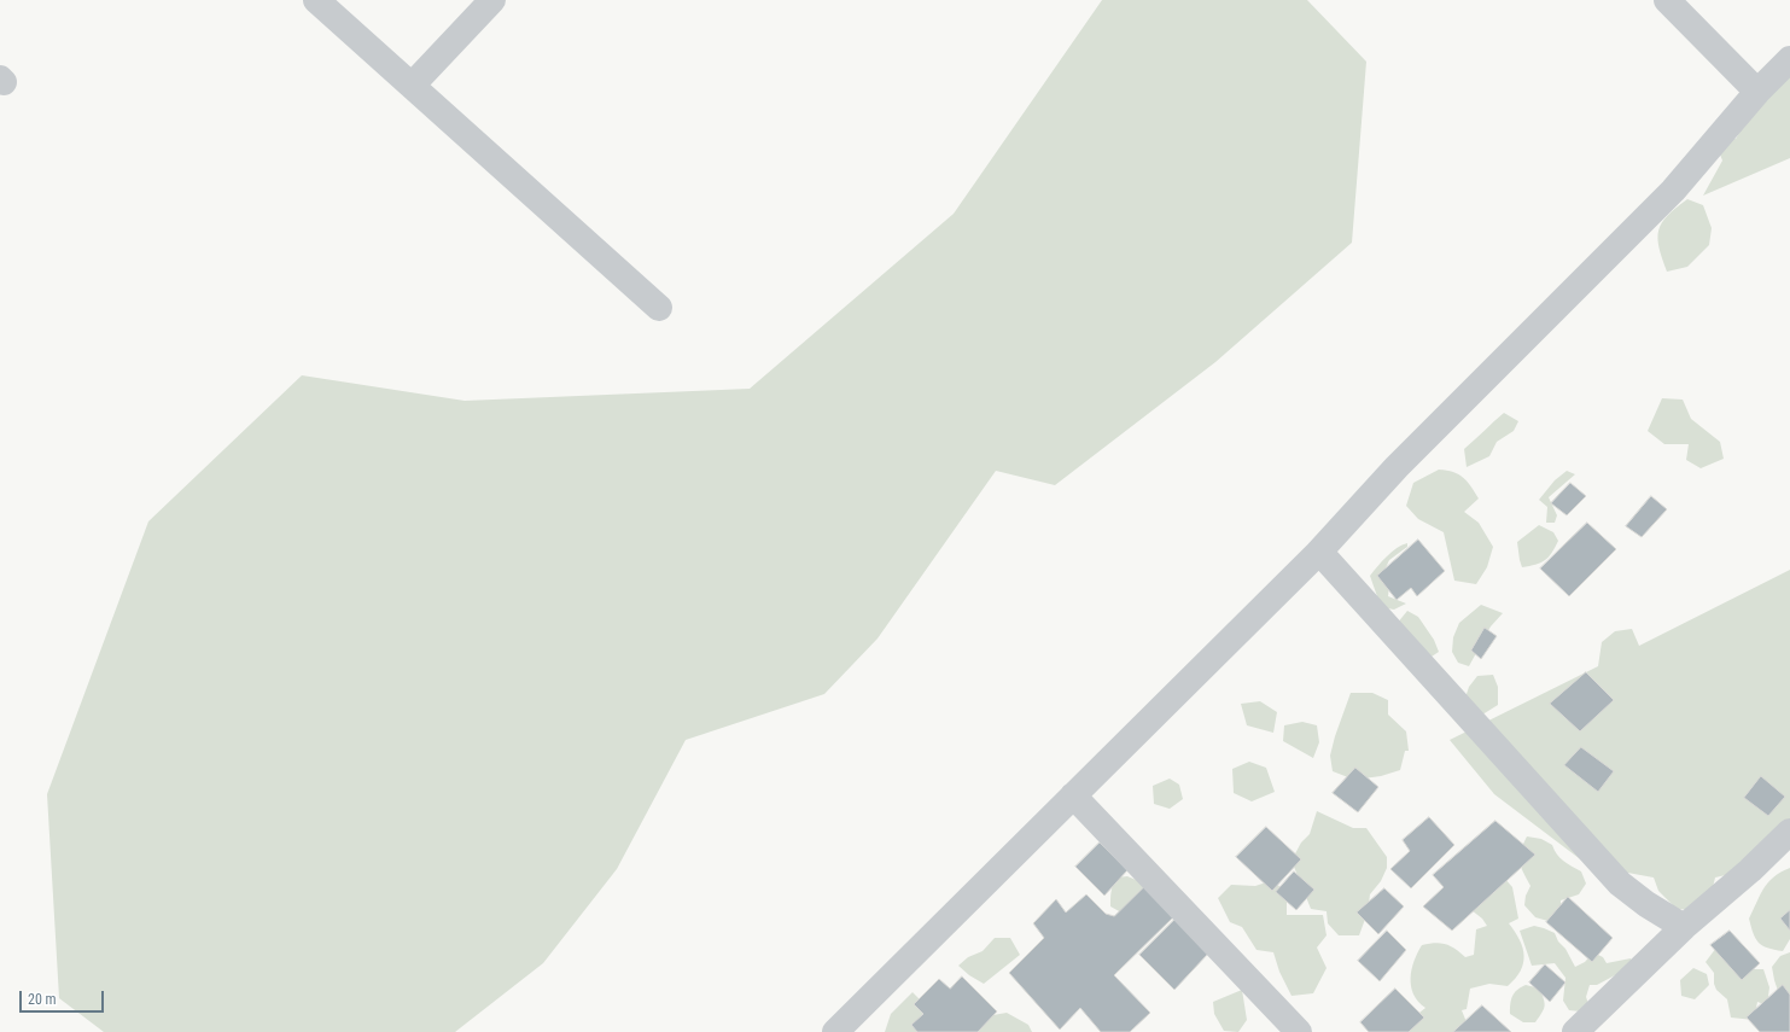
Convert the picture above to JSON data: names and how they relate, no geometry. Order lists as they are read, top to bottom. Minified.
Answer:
{"scale_bar":"20 m"}
